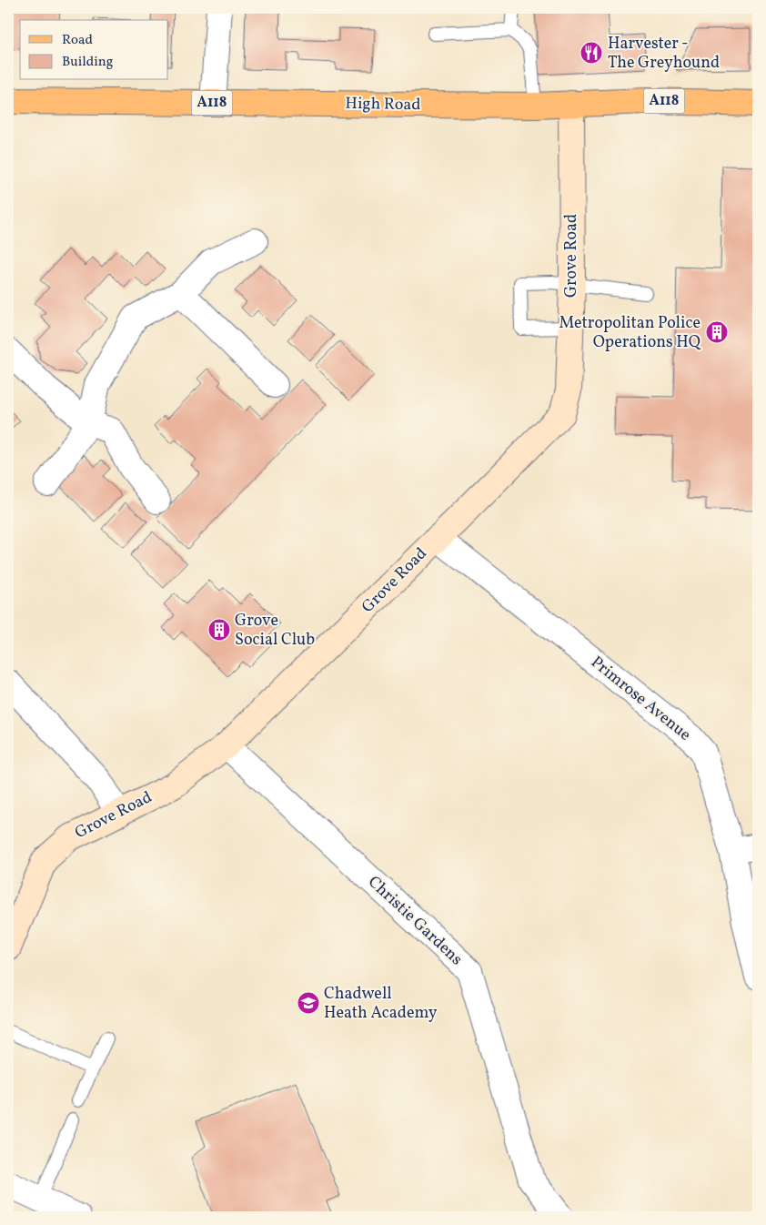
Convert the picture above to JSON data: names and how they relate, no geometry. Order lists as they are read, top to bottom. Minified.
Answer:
{"streets":{"main road":["A118","High Road"],"street":["Grove Road","Primrose Avenue","Christie Gardens"]},"crossings":[["High Road","Grove Road"],["Grove Road","Primrose Avenue"],["Grove Road","Christie Gardens"]],"places":{"restaurant":["Harvester - The Greyhound"],"building":["Metropolitan Police Operations HQ","Grove Social Club"],"school or university":["Chadwell Heath Academy"]},"legend":["Road","Building"]}
